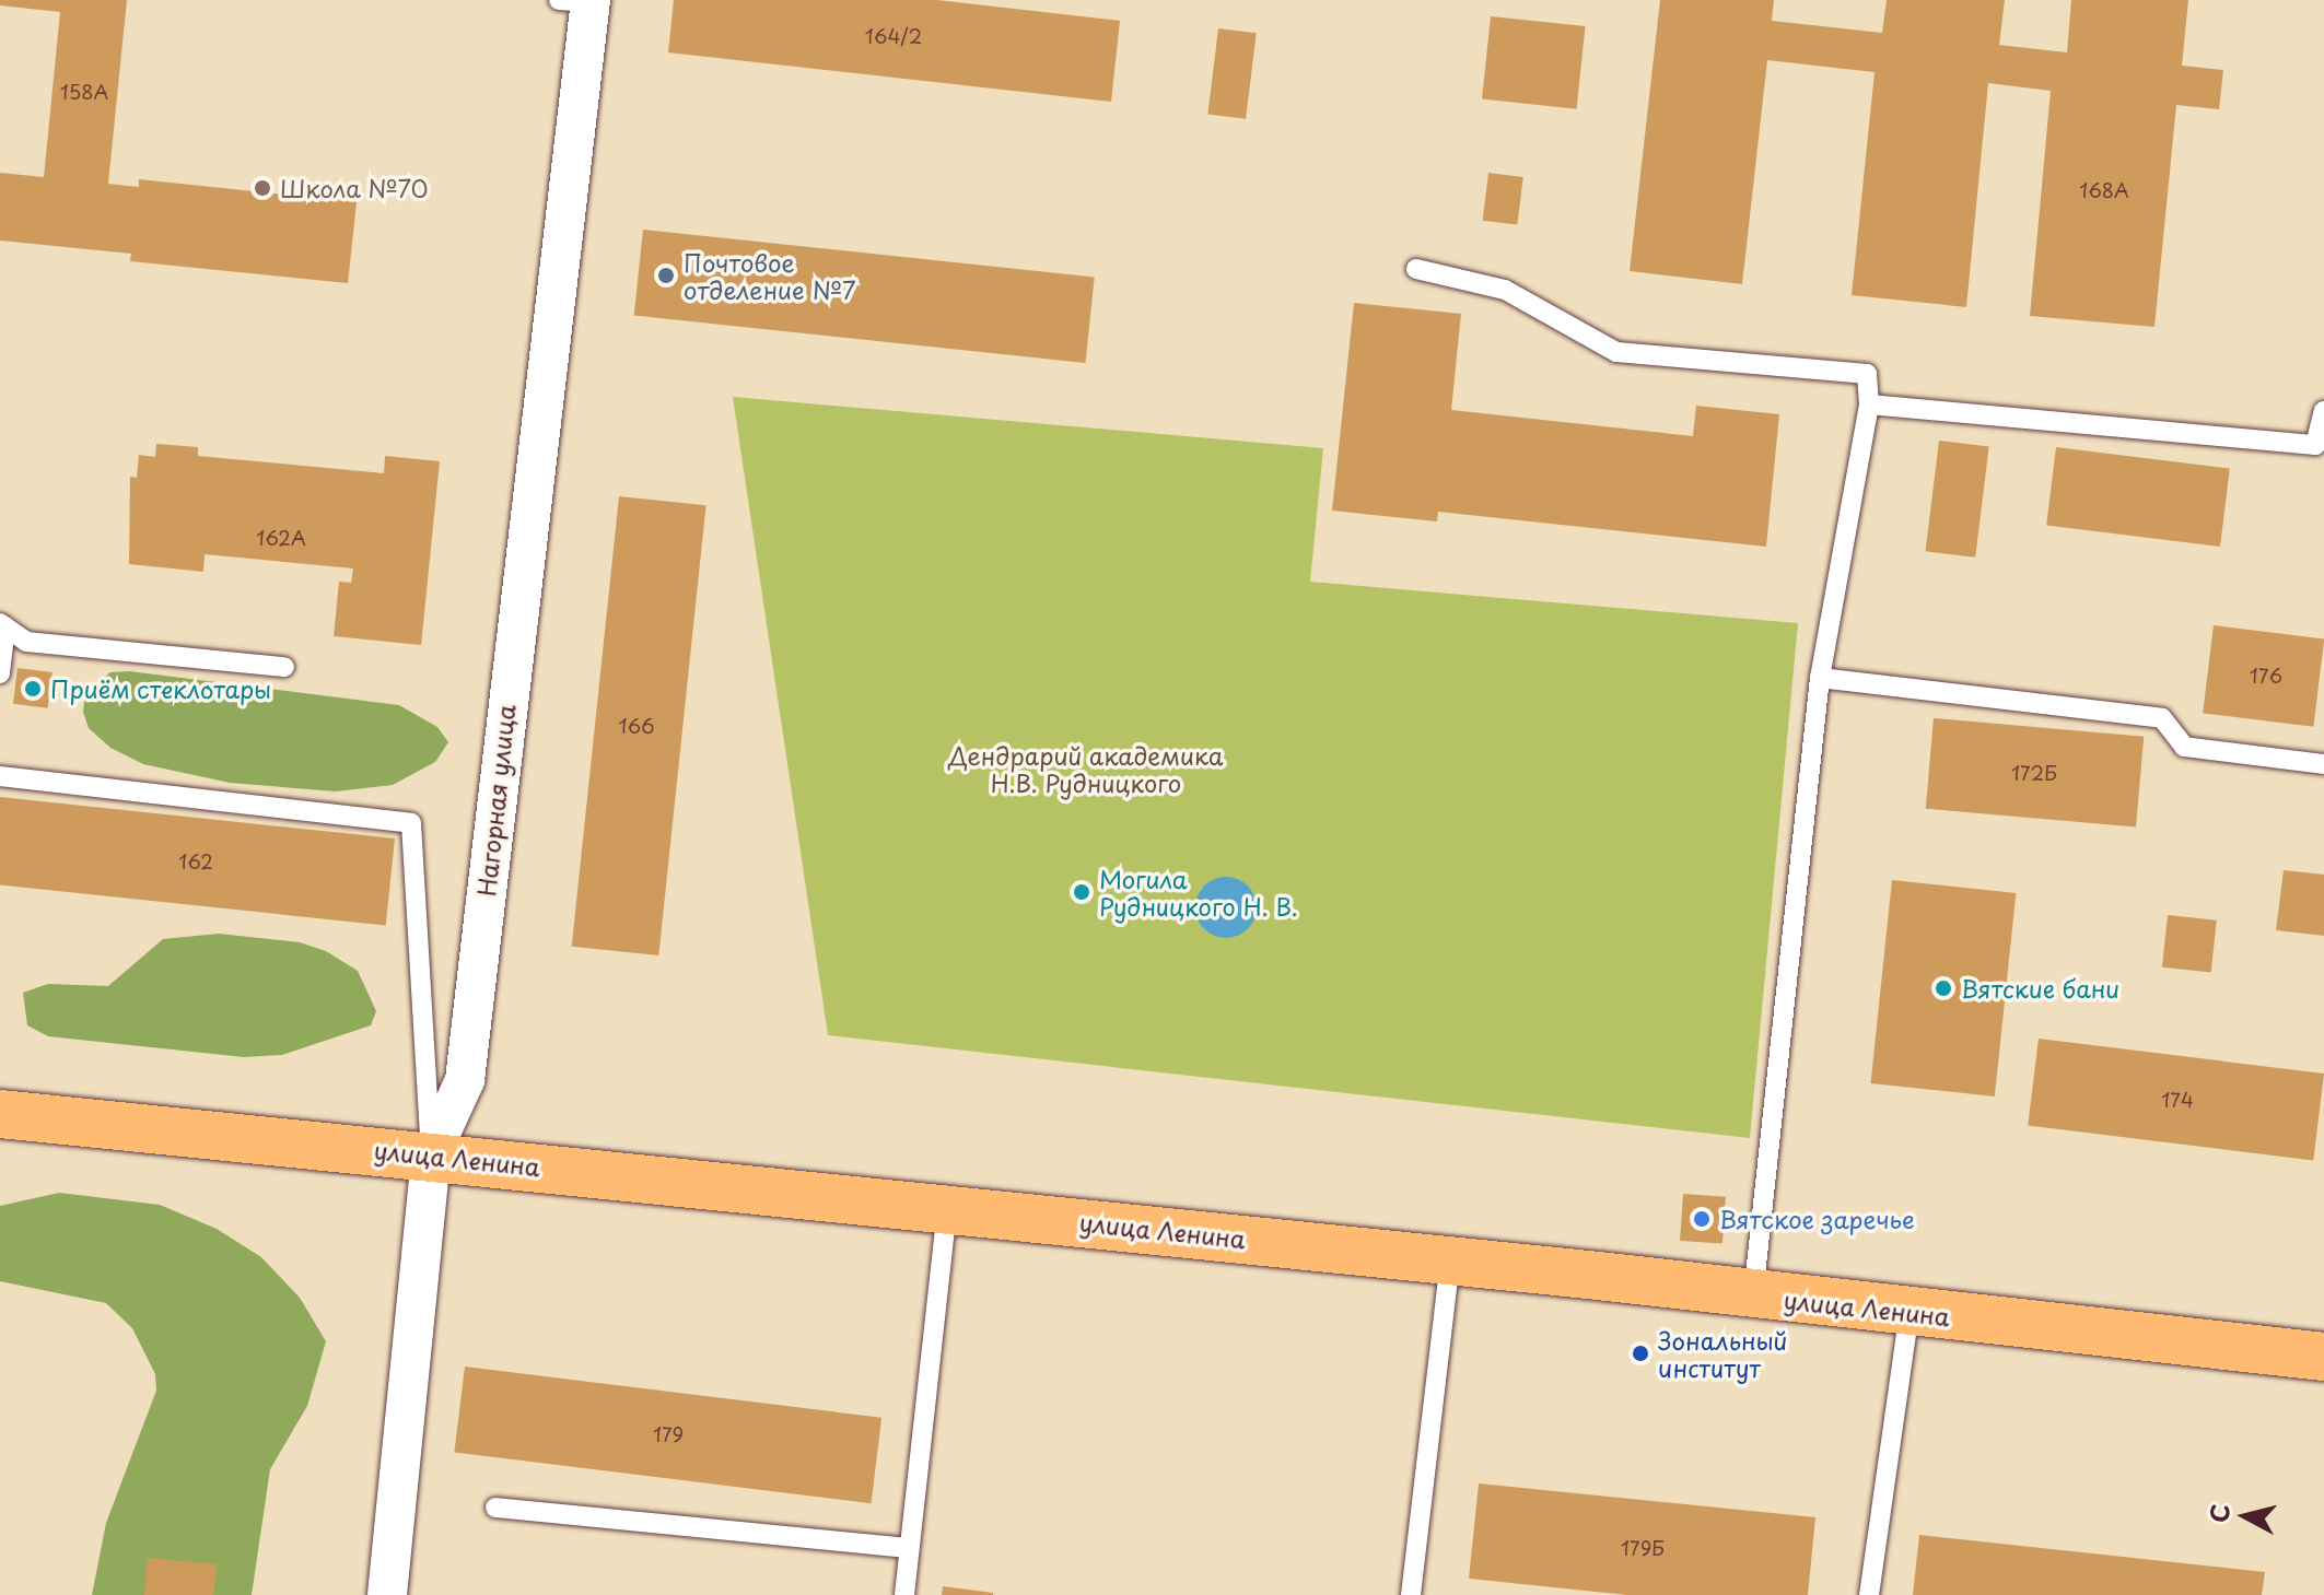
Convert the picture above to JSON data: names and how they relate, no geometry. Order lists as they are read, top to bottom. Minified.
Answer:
{"streets":{"main road":["улица Ленина"],"street":["Нагорная улица"]},"crossings":[["Нагорная улица","улица Ленина"]],"parks":["Дендрарий академика Н.В. Рудницкого"],"places":["Школа №70","Почтовое отделение №7","Приём стеклотары","Могила Рудницкого Н. В.","Вятские бани","Вятское заречье","Зональный институт"],"house_numbers":["164/2","158А","168А","162А","176","166","172Б","162","174","179","179Б"],"north":"left"}
